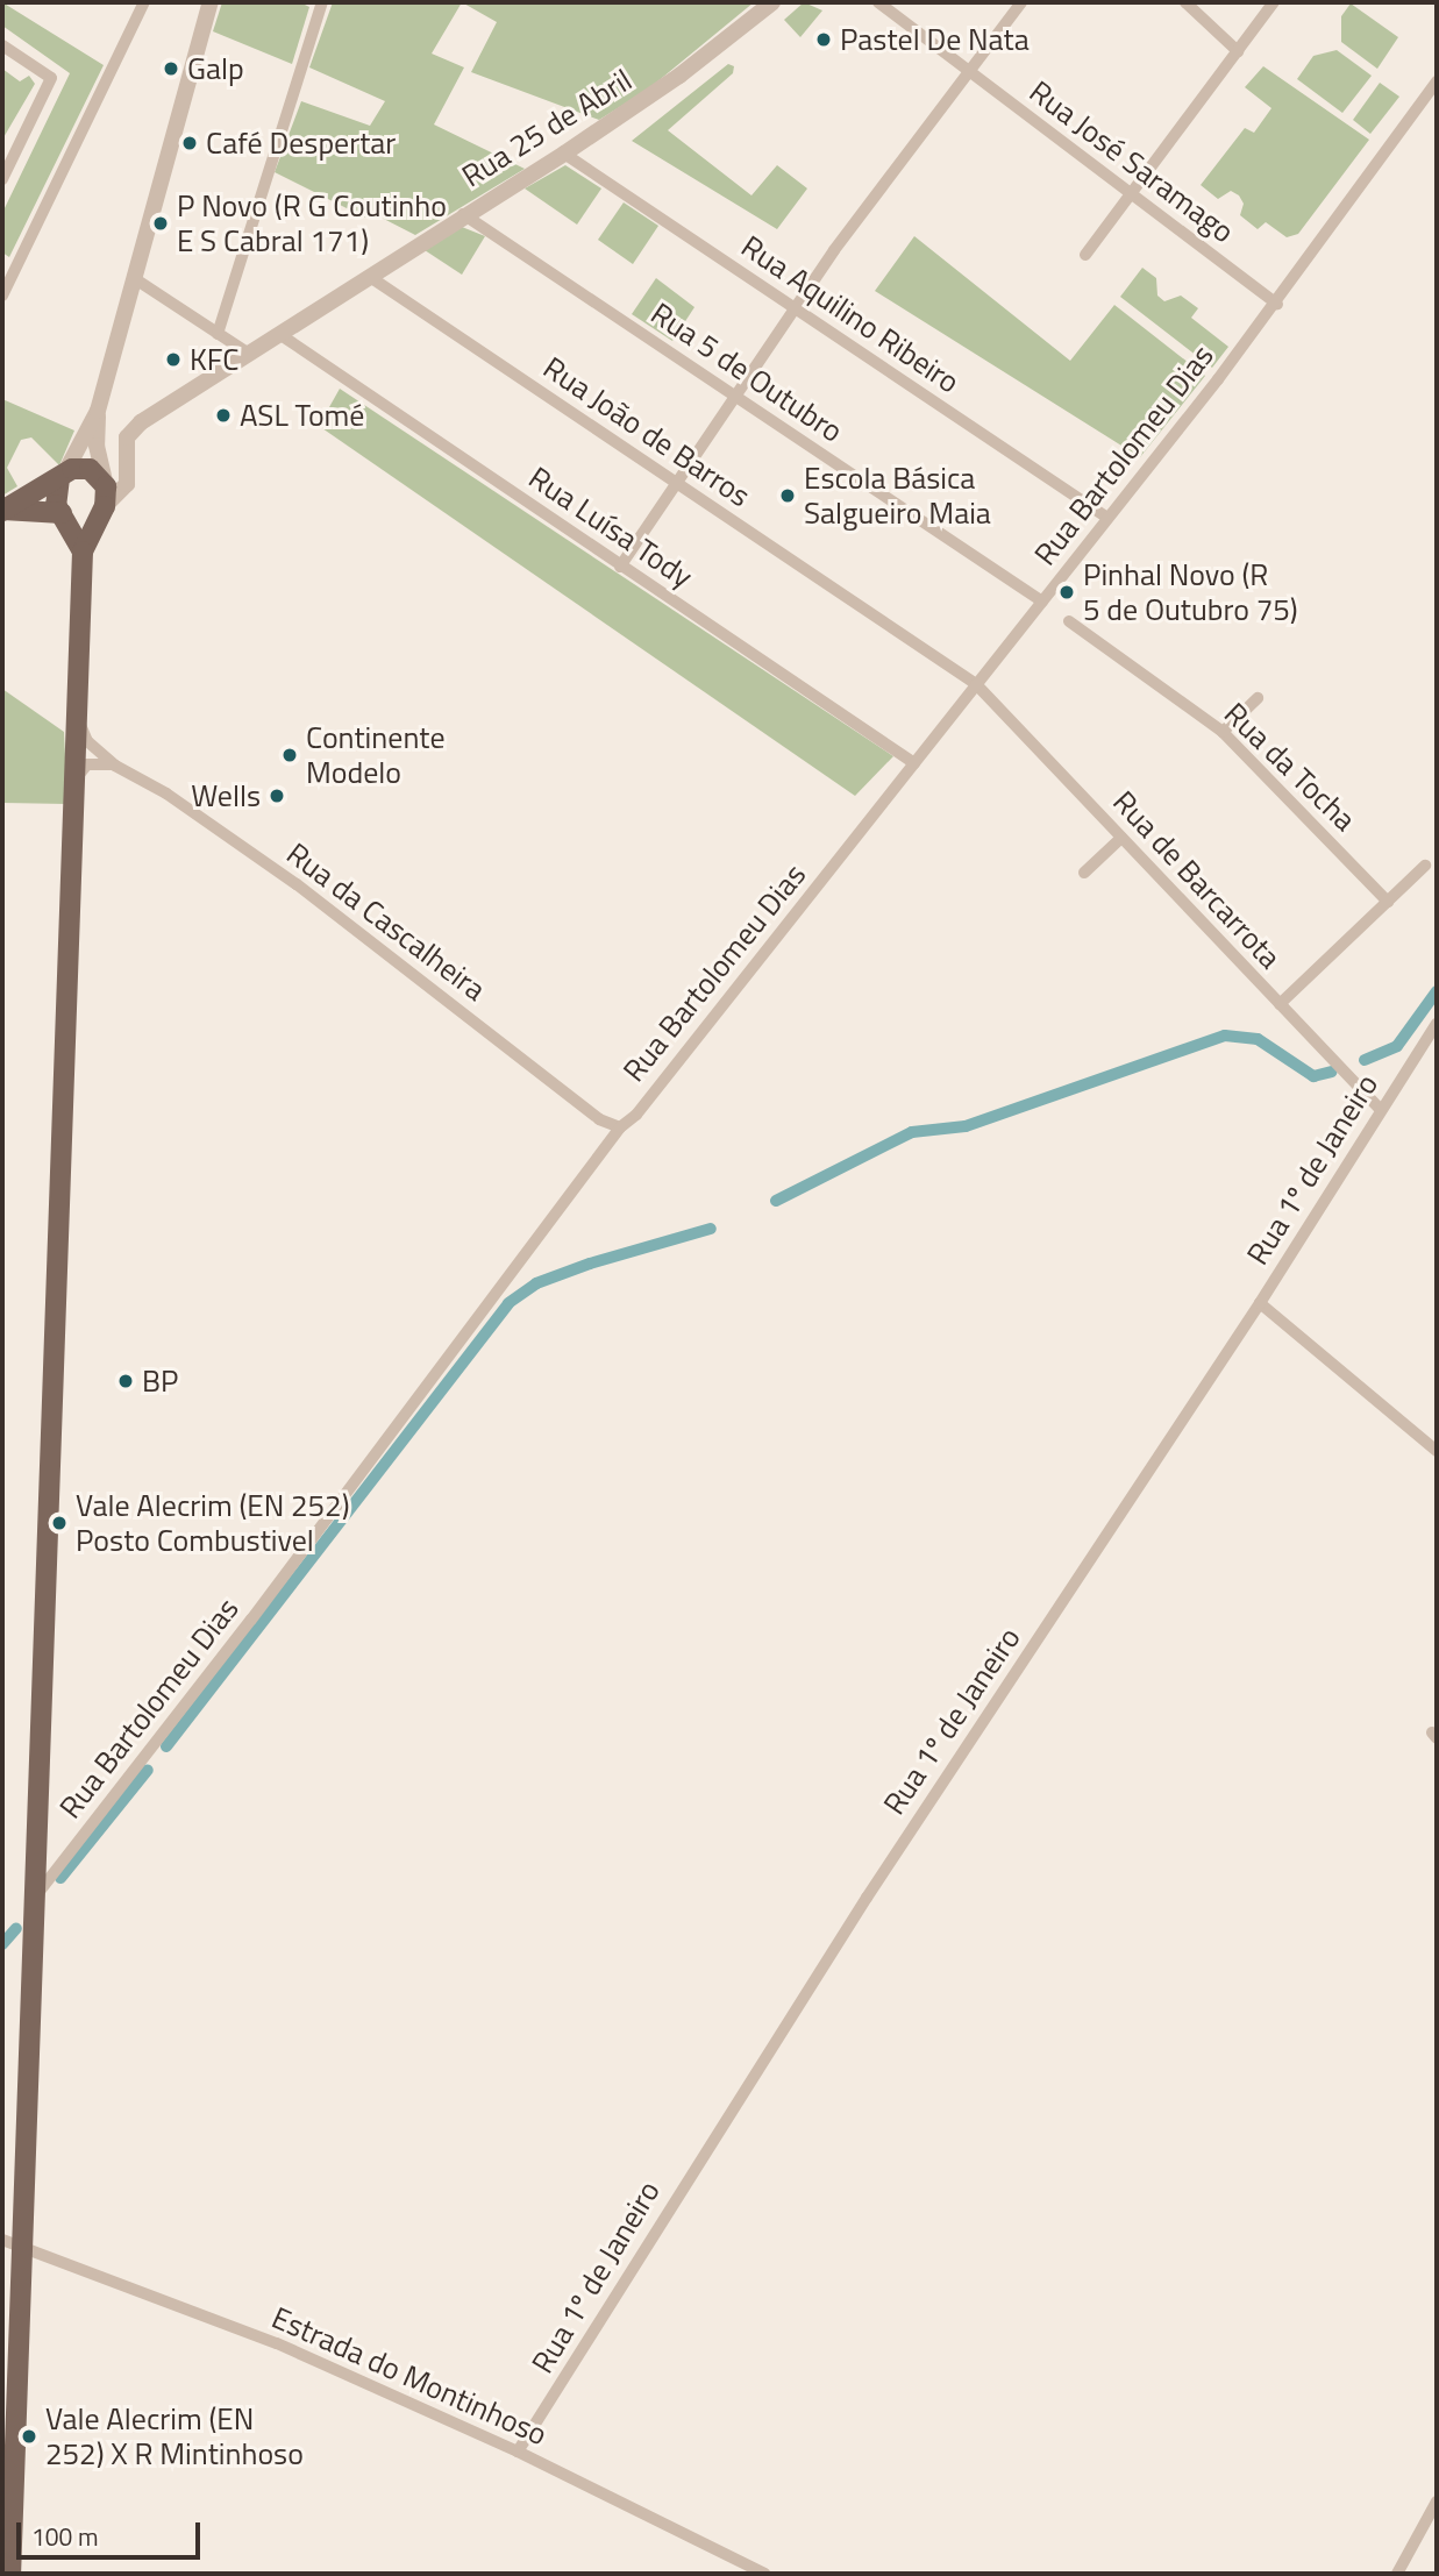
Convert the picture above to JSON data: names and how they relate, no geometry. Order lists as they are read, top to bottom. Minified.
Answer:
{"streets":{"street":["Rua 25 de Abril","Rua José Saramago","Rua Aquilino Ribeiro","Rua 5 de Outubro","Rua João de Barros","Rua Bartolomeu Dias","Rua Luísa Tody","Rua da Tocha","Rua de Barcarrota","Rua da Cascalheira","Rua 1º de Janeiro","Estrada do Montinhoso"]},"crossings":[["Rua 25 de Abril","Rua Aquilino Ribeiro"],["Rua 25 de Abril","Rua 5 de Outubro"],["Rua 25 de Abril","Rua João de Barros"],["Rua 25 de Abril","Rua Luísa Tody"],["Rua José Saramago","Rua Bartolomeu Dias"],["Rua Aquilino Ribeiro","Rua Bartolomeu Dias"],["Rua 5 de Outubro","Rua Bartolomeu Dias"],["Rua João de Barros","Rua Bartolomeu Dias"],["Rua João de Barros","Rua de Barcarrota"],["Rua Bartolomeu Dias","Rua Luísa Tody"],["Rua Bartolomeu Dias","Rua de Barcarrota"],["Rua Bartolomeu Dias","Rua da Cascalheira"],["Rua de Barcarrota","Rua 1º de Janeiro"],["Rua 1º de Janeiro","Estrada do Montinhoso"]],"places":["Pastel De Nata","Galp","Café Despertar","P Novo (R G Coutinho E S Cabral 171)","KFC","ASL Tomé","Escola Básica Salgueiro Maia","Pinhal Novo (R 5 de Outubro 75)","Continente Modelo","Wells","BP","Vale Alecrim (EN 252) Posto Combustivel","Vale Alecrim (EN 252) X R Mintinhoso"],"scale_bar":"100 m"}
